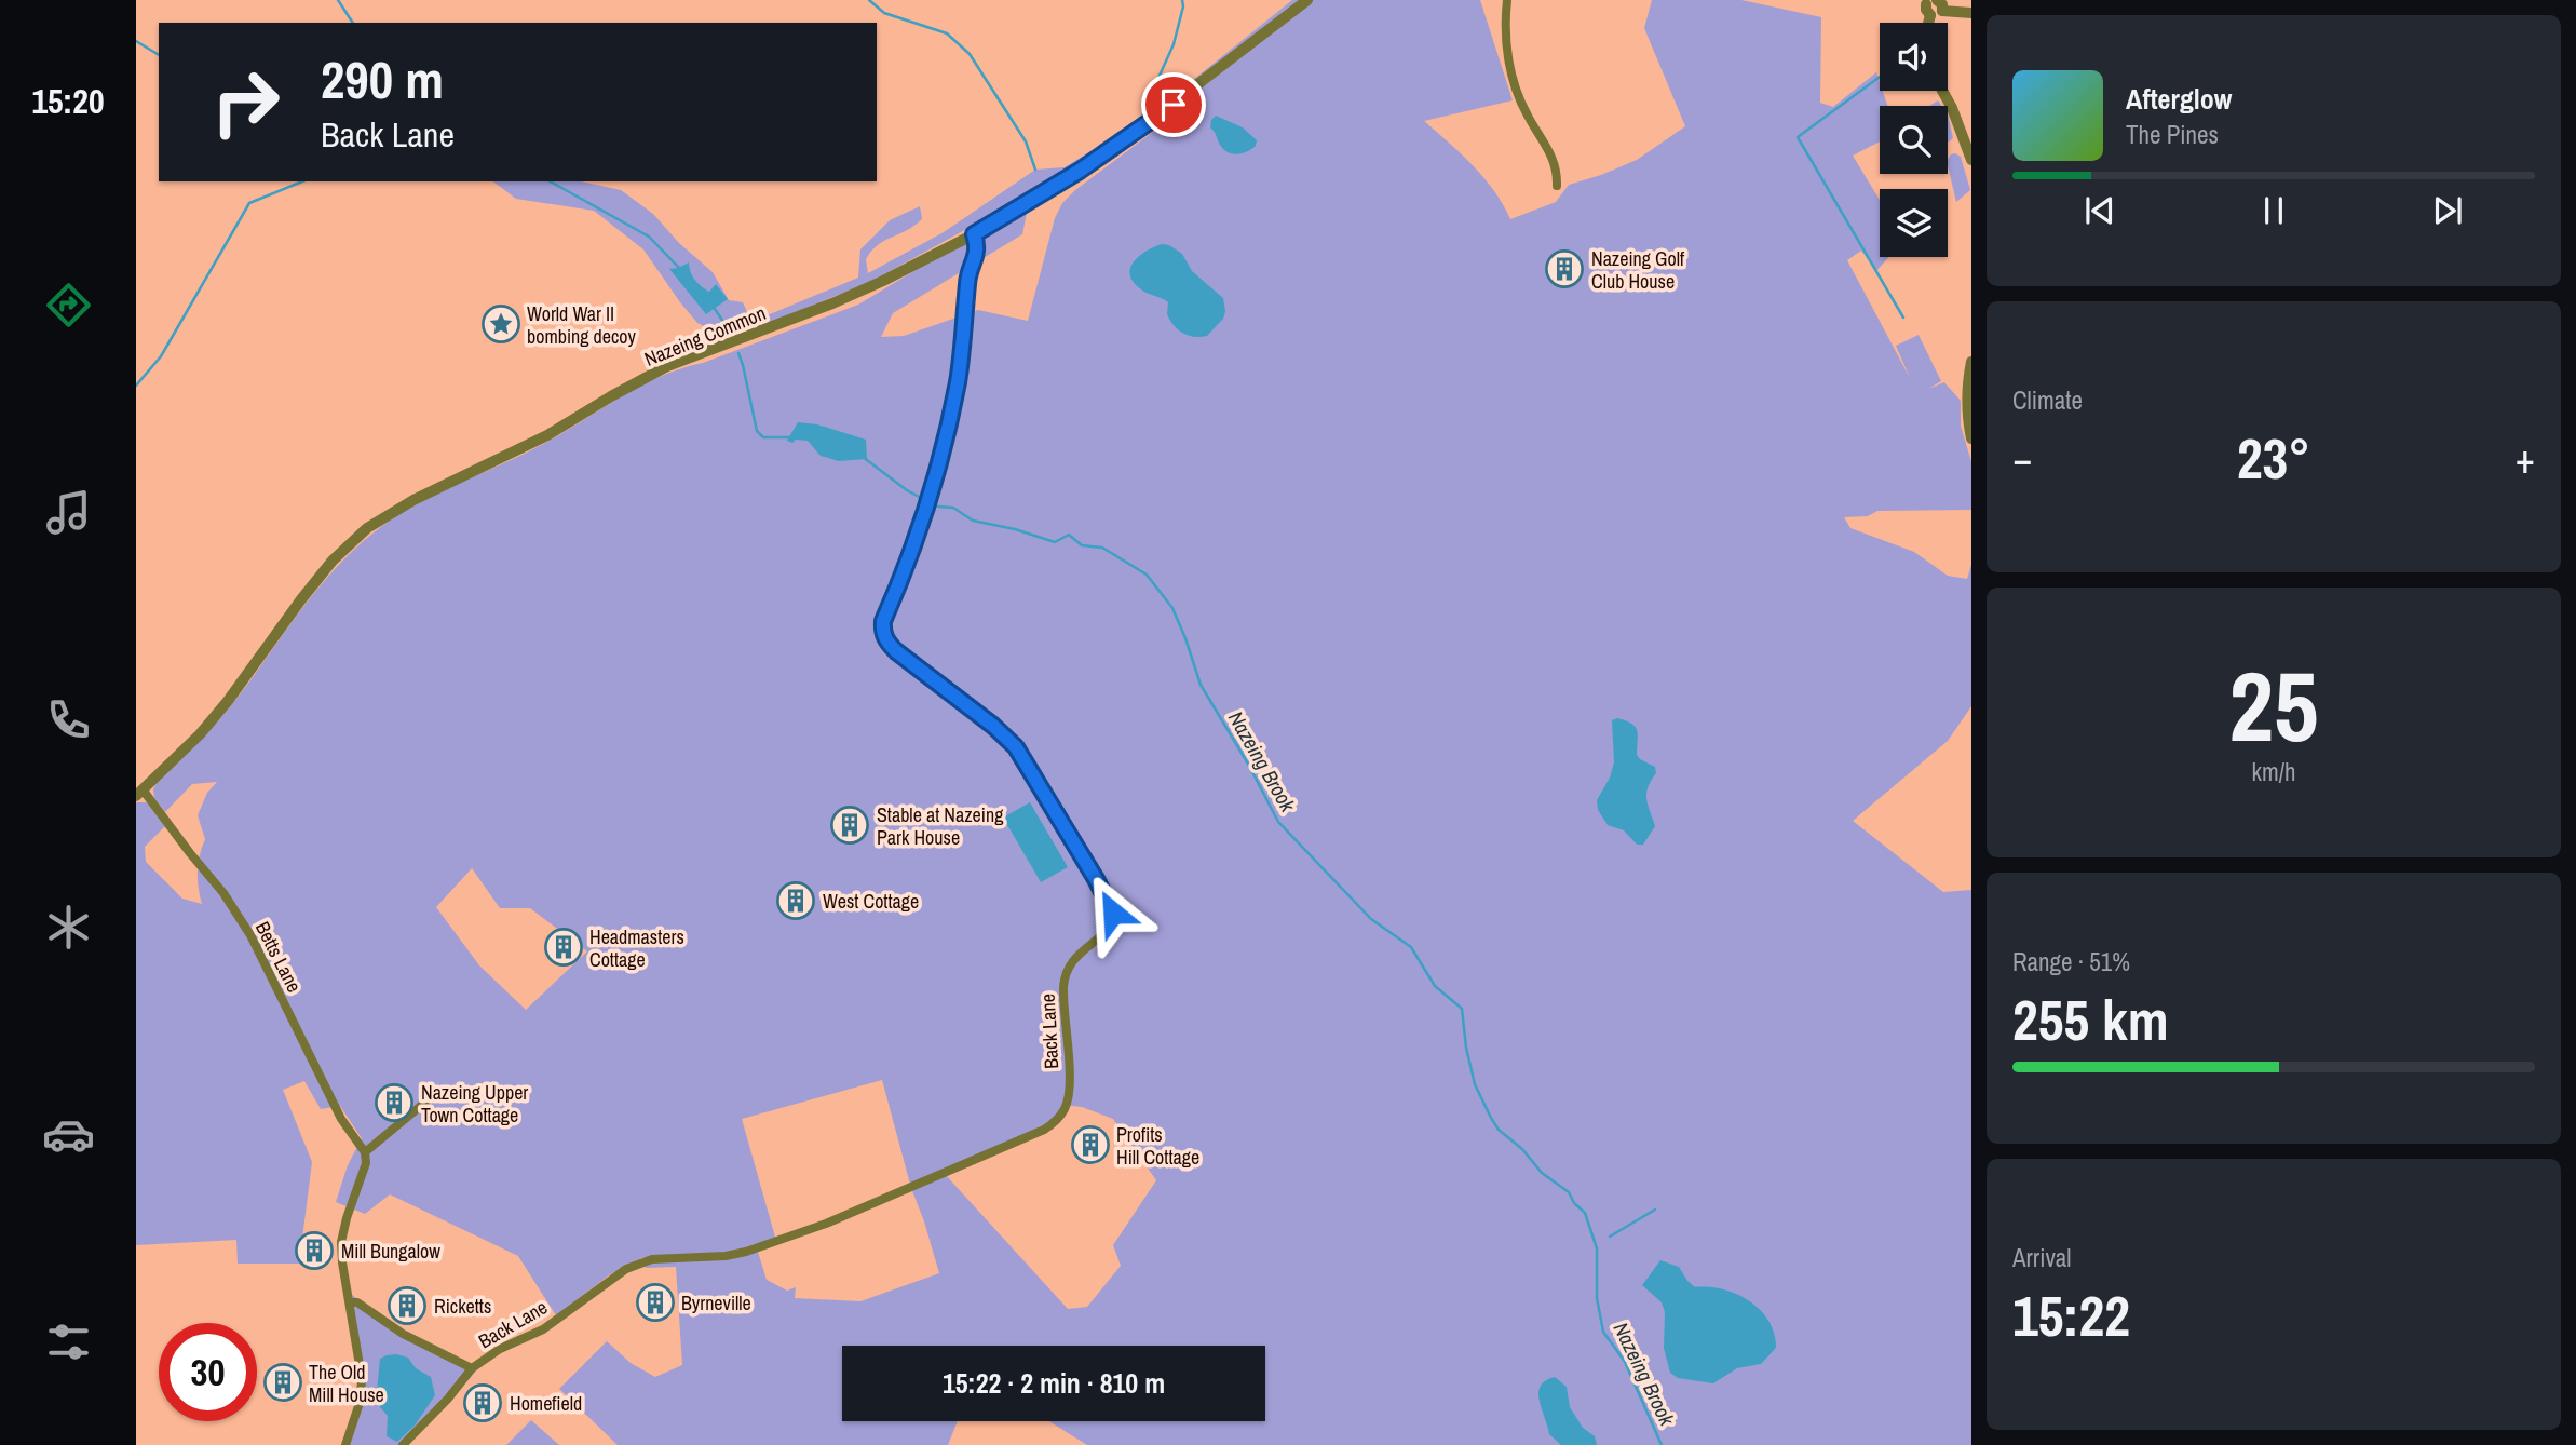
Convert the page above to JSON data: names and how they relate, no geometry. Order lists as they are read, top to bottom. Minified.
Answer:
{"streets":{"street":["Nazeing Common","Betts Lane","Back Lane"]},"crossings":[["Nazeing Common","Betts Lane"],["Nazeing Common","Back Lane"]],"water":["Nazeing Brook"],"places":{"building":["Nazeing Golf Club House","Stable at Nazeing Park House","West Cottage","Headmasters Cottage","Nazeing Upper Town Cottage","Profits Hill Cottage","Mill Bungalow","Byrneville","Ricketts","The Old Mill House","Homefield"],"place":["World War II bombing decoy"]},"page":{"tabs":"15:20","turn":["290 m","Back Lane"],"song":["Afterglow","The Pines"],"tile":["Climate",["25","km/h"],["Range · 51%","255 km"],["Arrival","15:22"]],"heat":["−","23°","+"],"limit":"30","trip":"15:22 · 2 min · 810 m"}}
